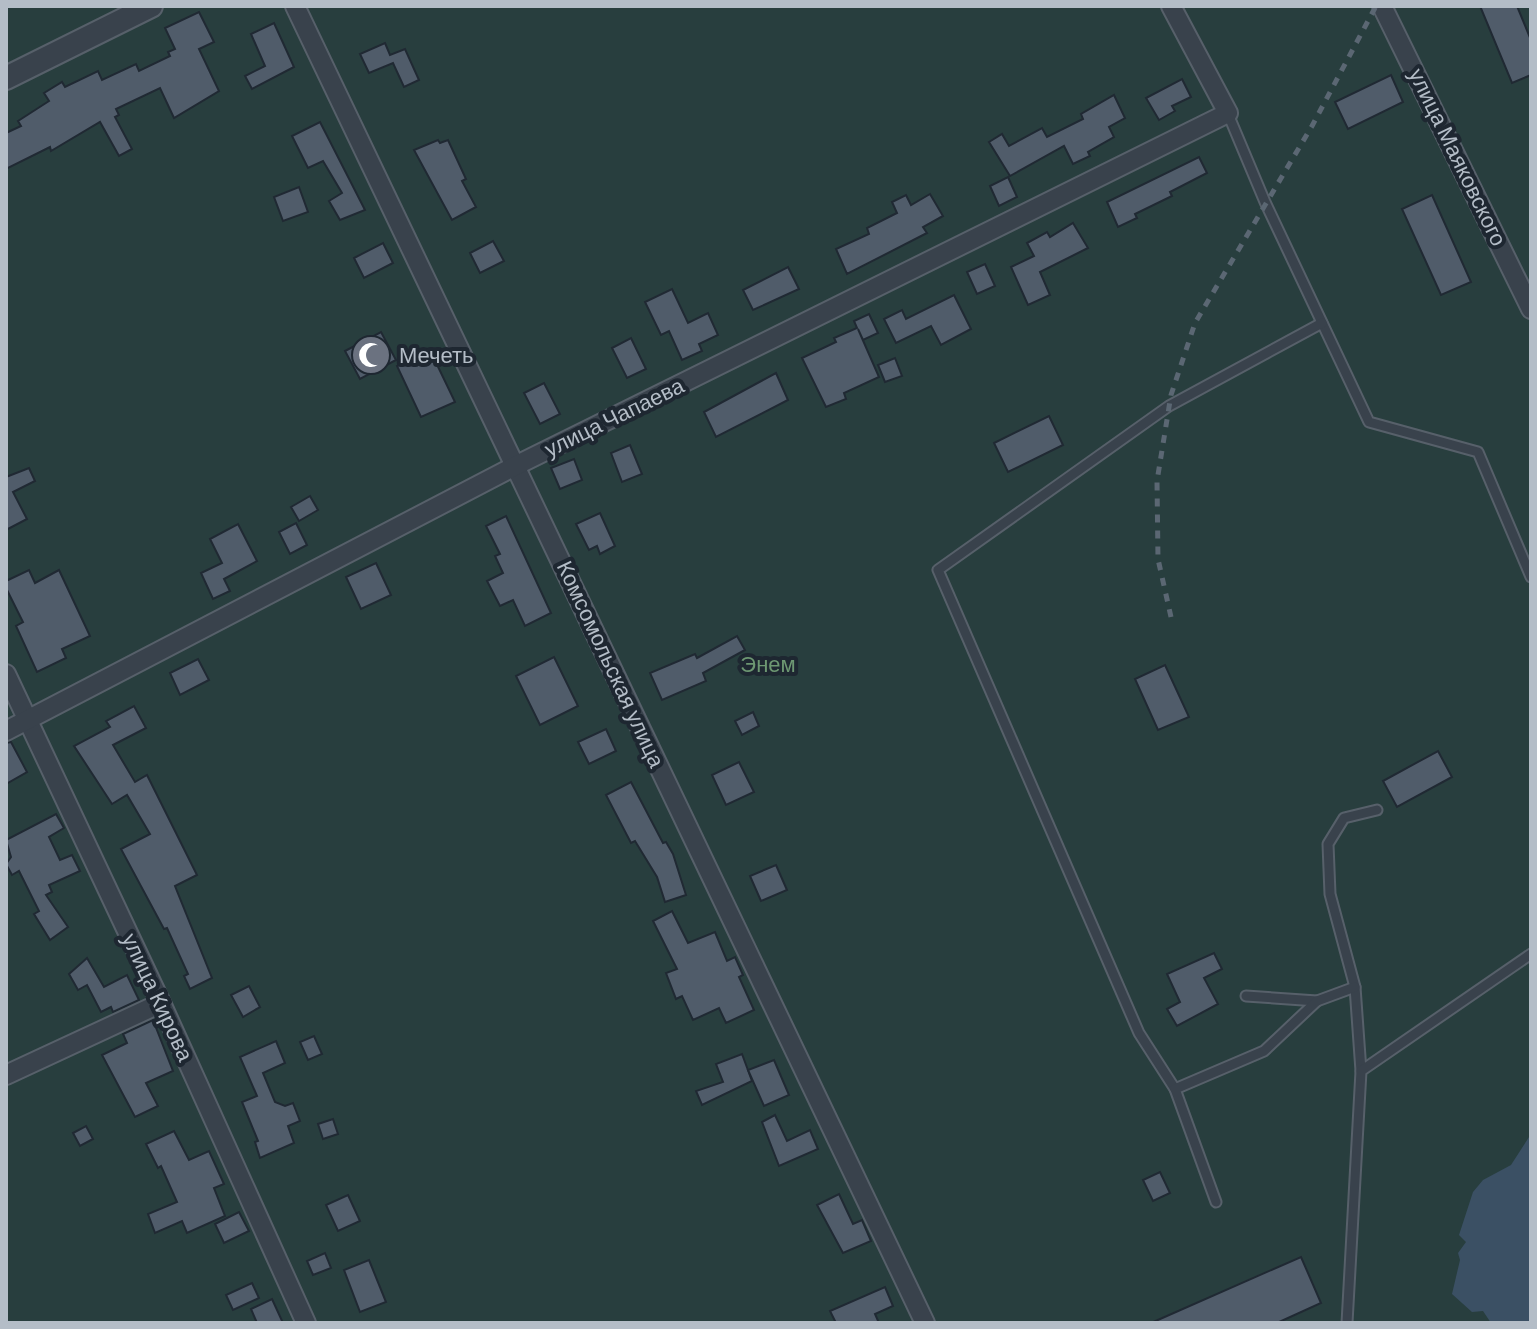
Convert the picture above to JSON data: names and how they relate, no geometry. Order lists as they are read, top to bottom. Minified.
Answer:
{"streets":{"street":["улица Маяковского","улица Чапаева","Комсомольская улица","улица Кирова"]},"crossings":[["улица Чапаева","Комсомольская улица"],["улица Чапаева","улица Кирова"]],"parks":["Энем"],"places":{"mosque":["Мечеть"]}}
